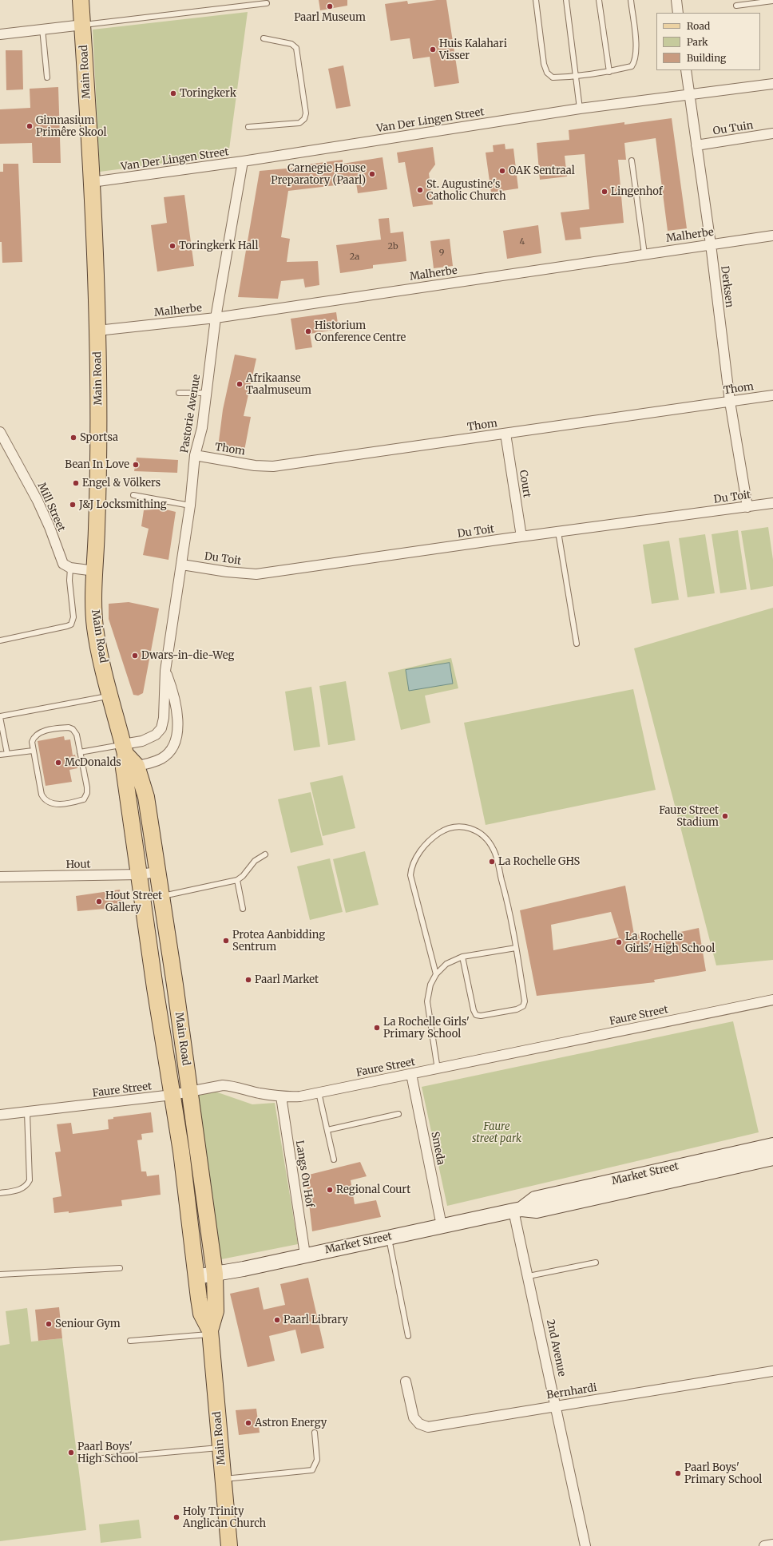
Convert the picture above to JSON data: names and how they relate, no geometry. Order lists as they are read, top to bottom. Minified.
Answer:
{"streets":{"main road":["Main Road","Market Street"],"street":["Van Der Lingen Street","Ou Tuin","Malherbe","Derksen","Thom","Pastorie Avenue","Court","Du Toit","Mill Street","Hout","Faure Street","Smeda","Langs Ou Hof","2nd Avenue","Bernhardi"]},"crossings":[["Main Road","Van Der Lingen Street"],["Main Road","Malherbe"],["Main Road","Pastorie Avenue"],["Main Road","Hout"],["Main Road","Faure Street"],["Main Road","Market Street"],["Van Der Lingen Street","Derksen"],["Van Der Lingen Street","Pastorie Avenue"],["Ou Tuin","Derksen"],["Malherbe","Derksen"],["Malherbe","Pastorie Avenue"],["Derksen","Thom"],["Derksen","Du Toit"],["Thom","Pastorie Avenue"],["Thom","Court"],["Pastorie Avenue","Du Toit"],["Court","Du Toit"],["Faure Street","Smeda"],["Faure Street","Langs Ou Hof"],["Smeda","Market Street"],["Langs Ou Hof","Market Street"],["Market Street","2nd Avenue"],["2nd Avenue","Bernhardi"]],"parks":["Faure street park"],"places":["Paarl Museum","Huis Kalahari Visser","Toringkerk","Gimnasium Primêre Skool","OAK Sentraal","Carnegie House Preparatory (Paarl)","St. Augustine's Catholic Church","Lingenhof","Toringkerk Hall","Historium Conference Centre","Afrikaanse Taalmuseum","Sportsa","Bean In Love","Engel & Völkers","J&J Locksmithing","Dwars-in-die-Weg","McDonalds","Faure Street Stadium","La Rochelle GHS","Hout Street Gallery","Protea Aanbidding Sentrum","La Rochelle Girls' High School","Paarl Market","La Rochelle Girls' Primary School","Regional Court","Paarl Library","Seniour Gym","Astron Energy","Paarl Boys' High School","Paarl Boys' Primary School","Holy Trinity Anglican Church"],"house_numbers":["4","2b","9","2a"],"legend":["Road","Park","Building"]}
